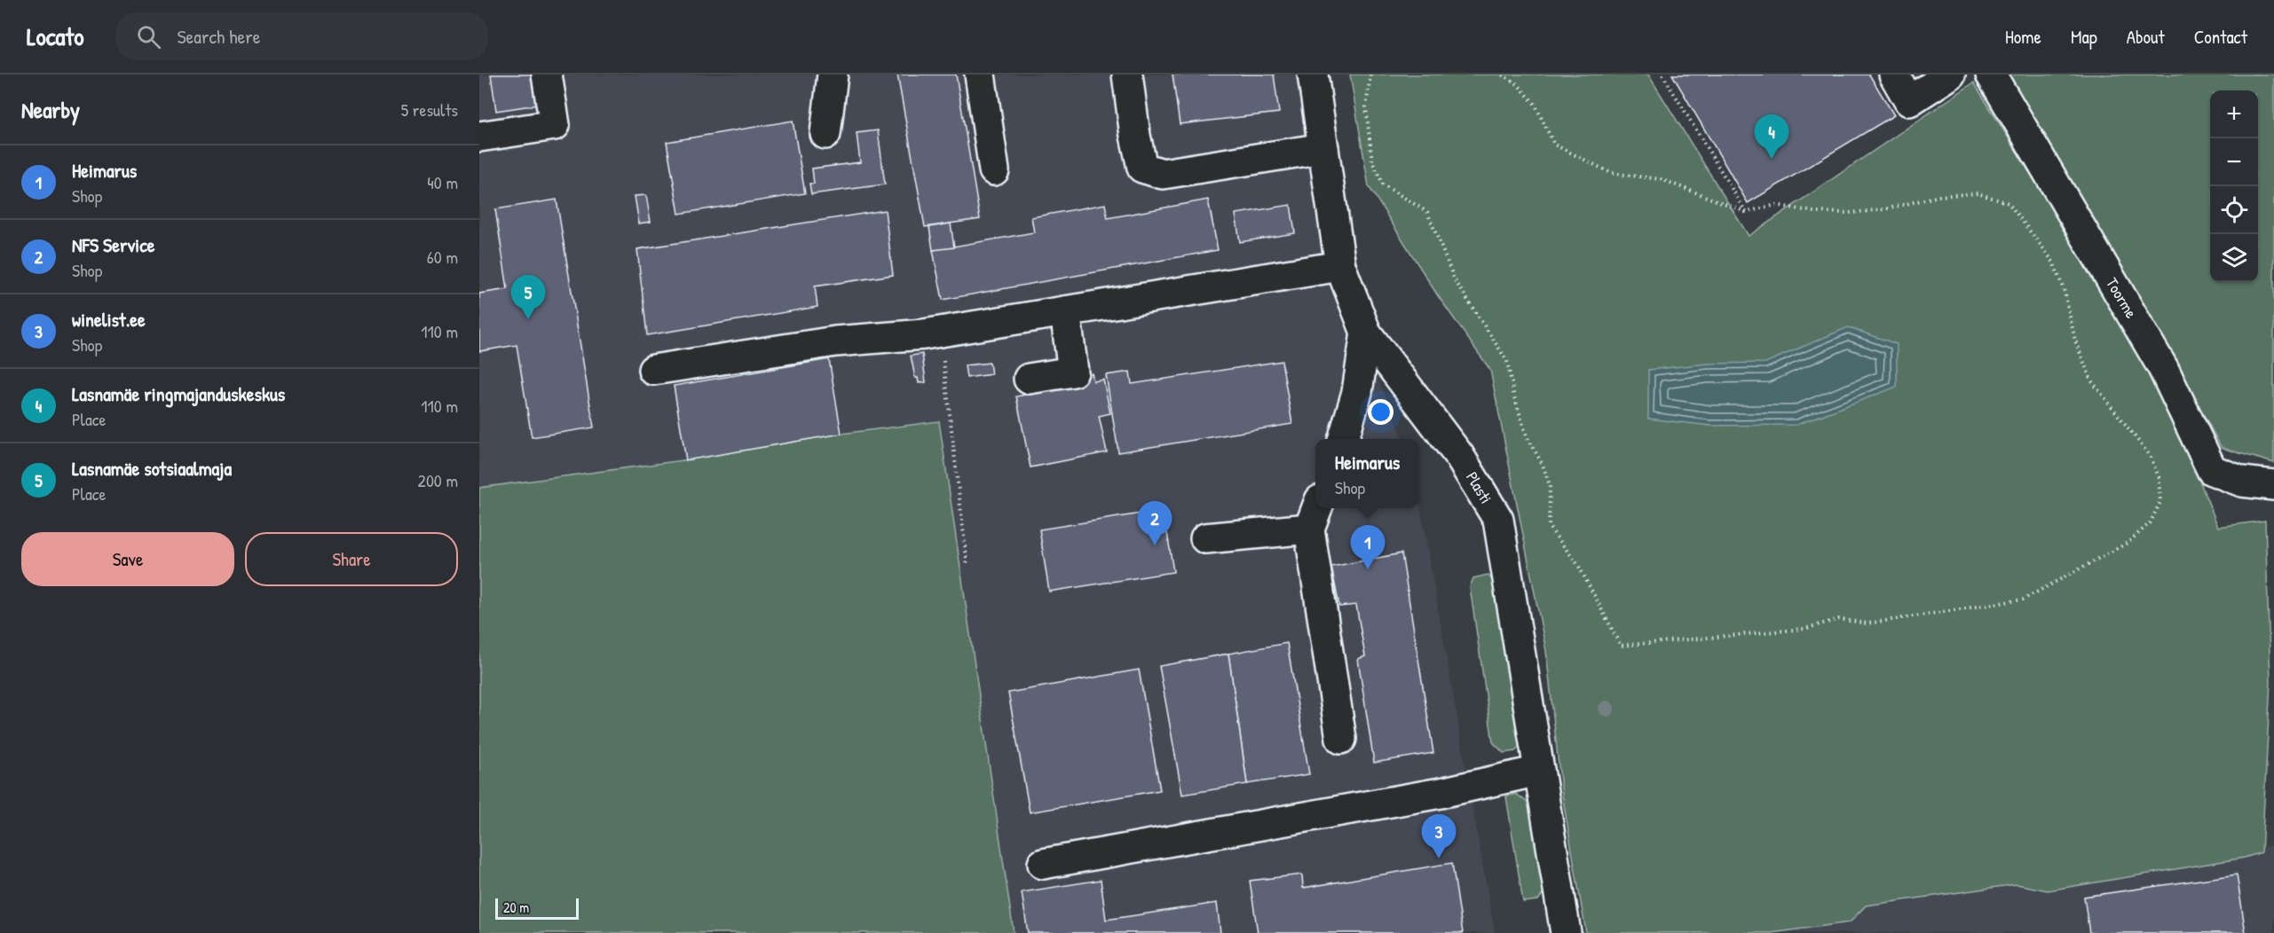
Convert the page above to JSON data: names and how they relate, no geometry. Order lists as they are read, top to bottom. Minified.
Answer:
{"streets":{"lane":["Toorme","Plasti"]},"scale_bar":"20 m","page":{"header":"Locato","search":"Search here","nav":["Home","Map","About","Contact"],"heading":["Nearby","5 results"],"map_buttons":["+","−"],"pins":["4","5","2","1","3"],"list":[{"mark":"1","name":"Heimarus","note":"Shop","value":"40 m"},{"mark":"2","name":"NFS Service","note":"Shop","value":"60 m"},{"mark":"3","name":"winelist.ee","note":"Shop","value":"110 m"},{"mark":"4","name":"Lasnamäe ringmajanduskeskus","note":"Place","value":"110 m"},{"mark":"5","name":"Lasnamäe sotsiaalmaja","note":"Place","value":"200 m"}],"popup":["Heimarus","Shop"],"buttons":["Save","Share"],"scale":"20 m"}}
